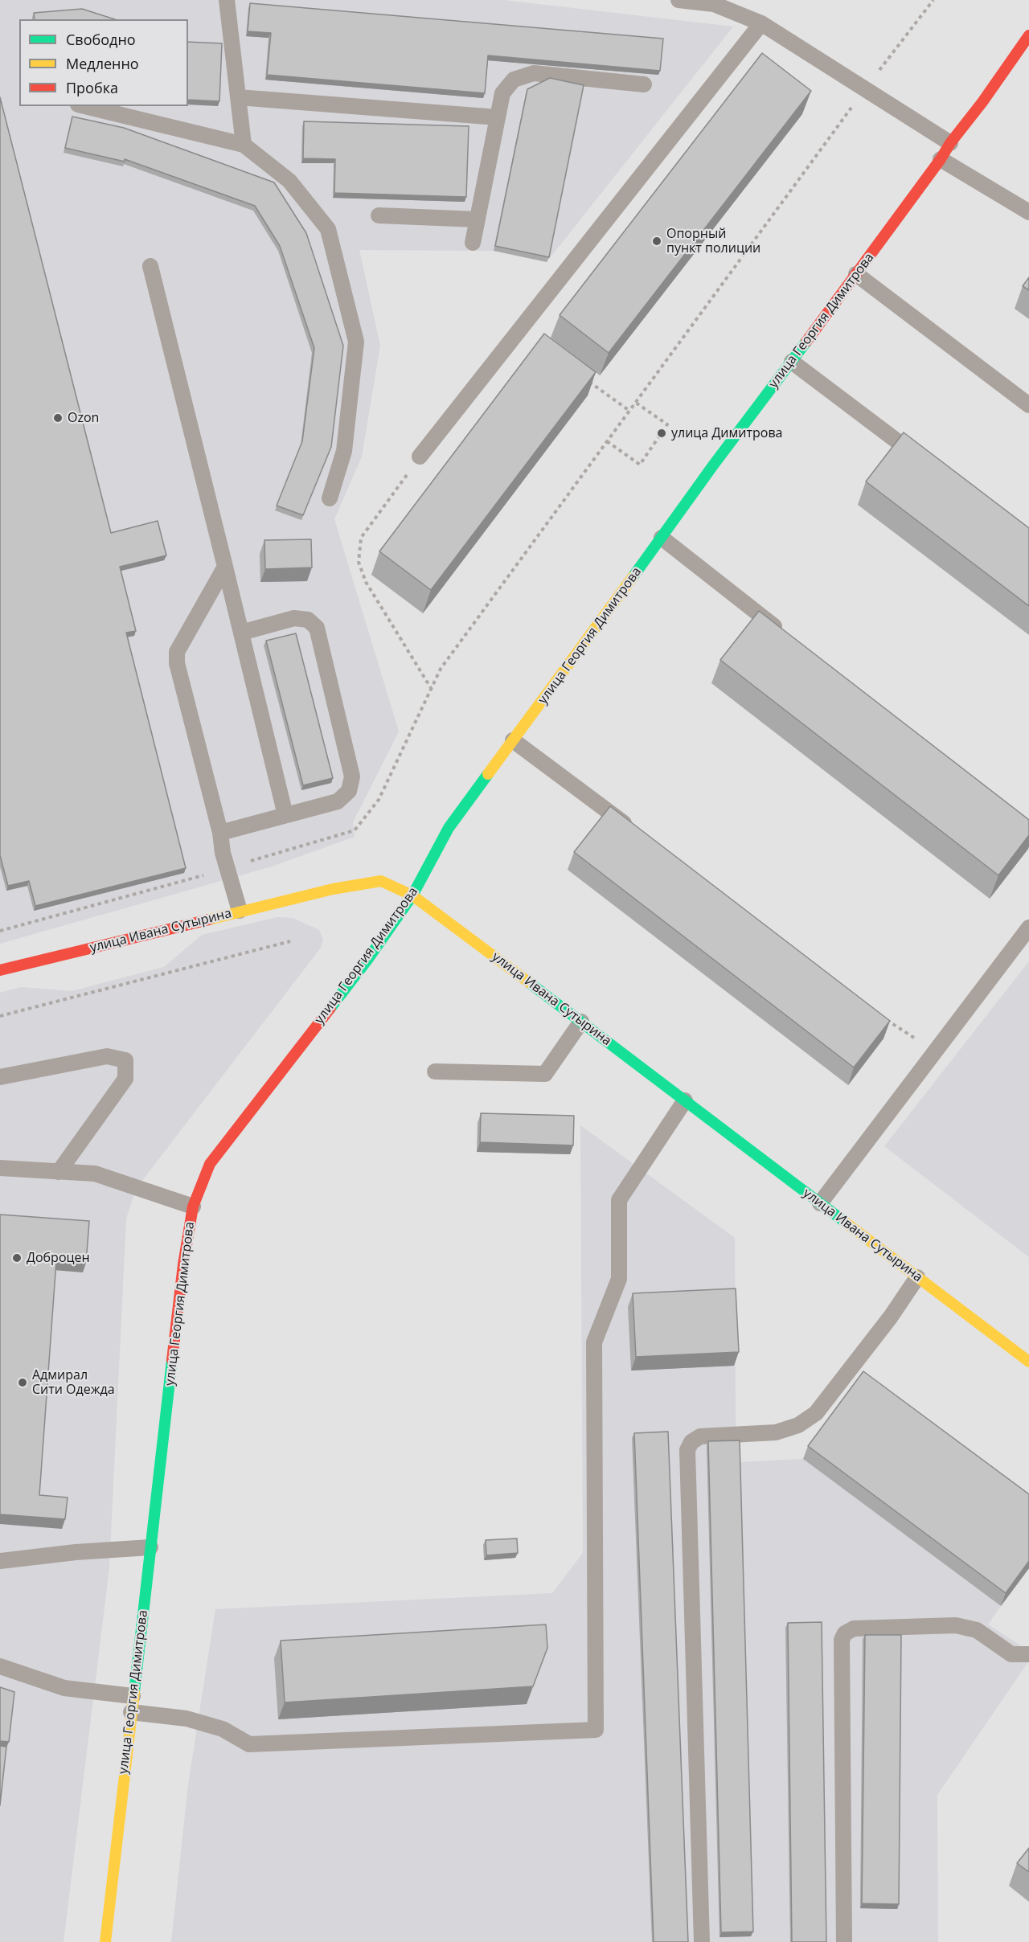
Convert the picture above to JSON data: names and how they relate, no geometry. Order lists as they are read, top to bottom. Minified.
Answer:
{"streets":{"main road":["улица Георгия Димитрова","улица Ивана Сутырина"]},"crossings":[["улица Георгия Димитрова","улица Ивана Сутырина"]],"places":["Опорный пункт полиции","Ozon","улица Димитрова","Доброцен","Адмирал Сити Одежда"],"legend":["Свободно","Медленно","Пробка"]}
